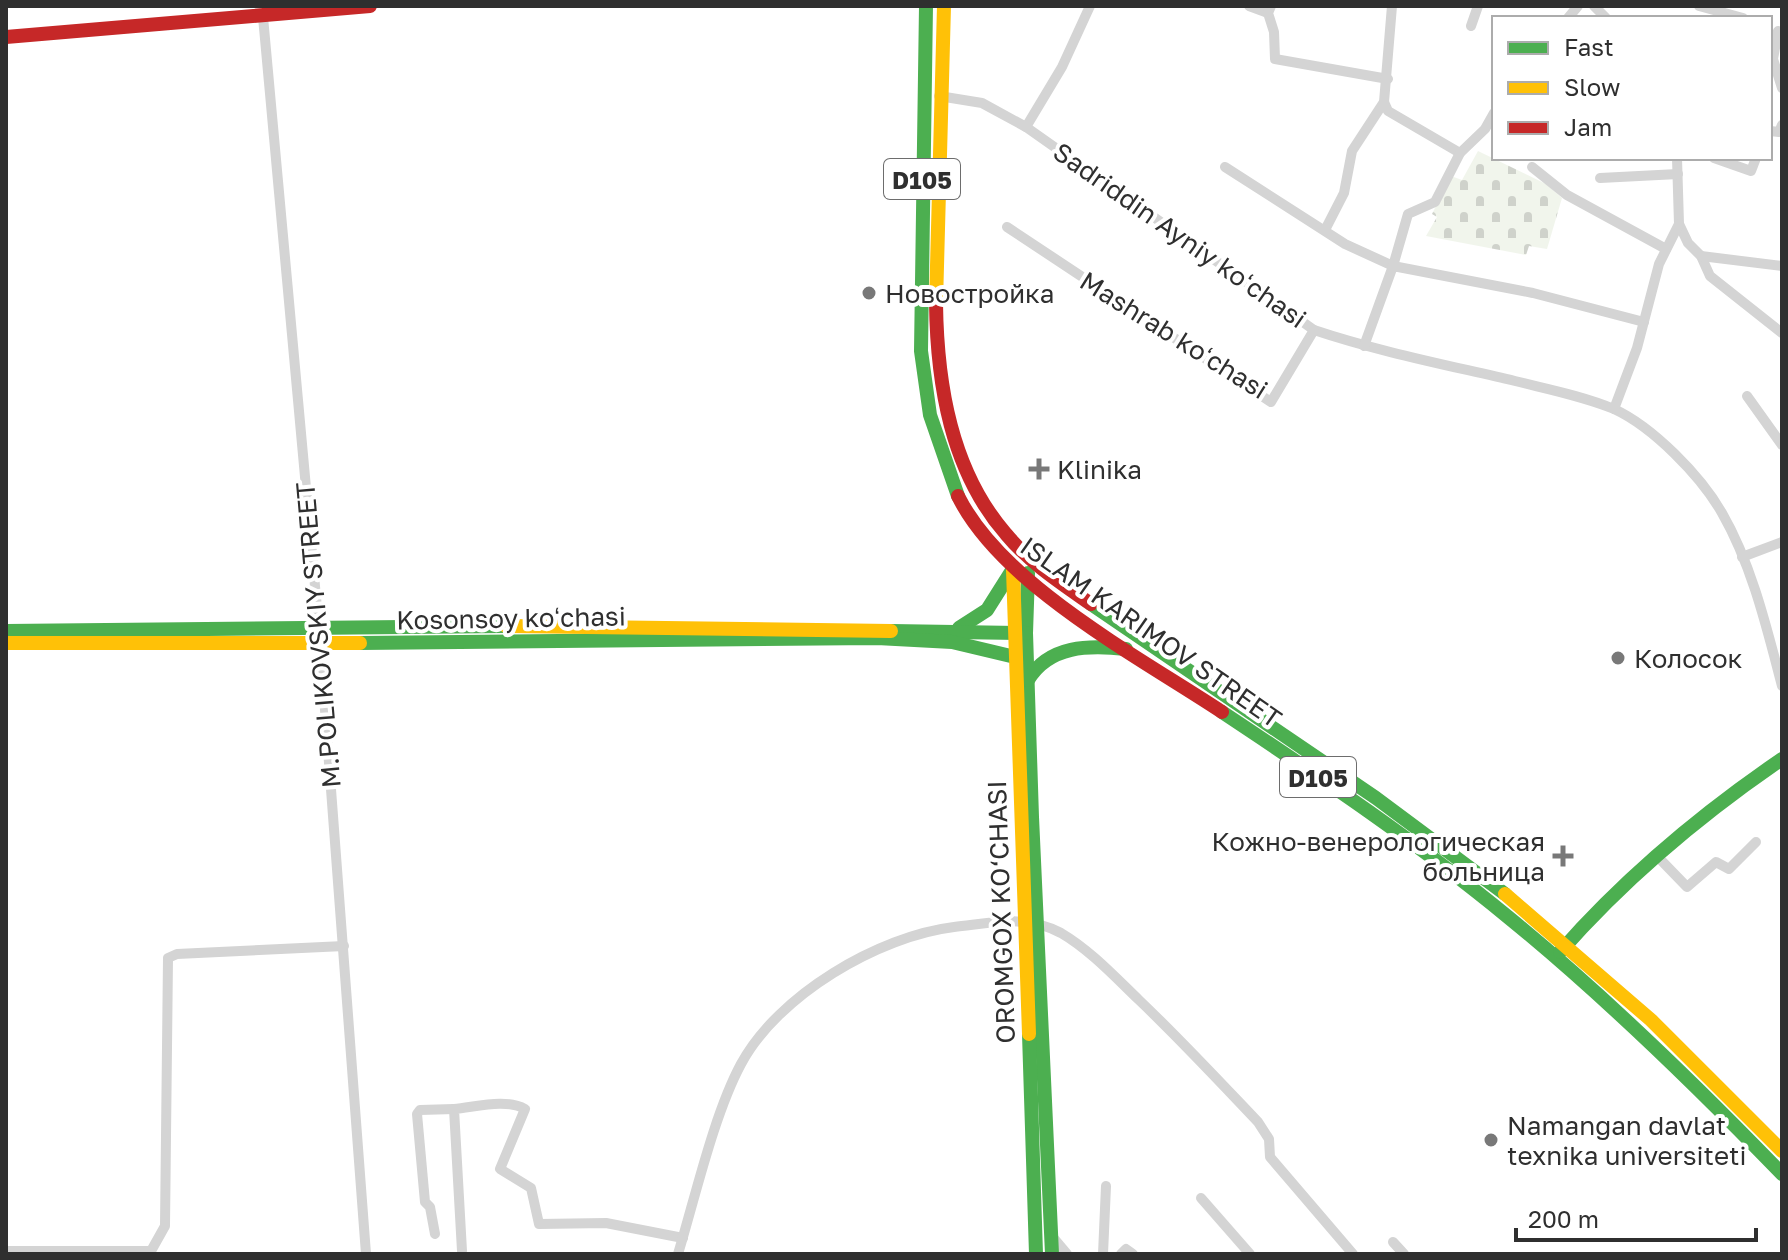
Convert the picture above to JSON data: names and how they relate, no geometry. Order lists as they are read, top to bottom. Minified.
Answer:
{"streets":{"main road":["D105","Kosonsoy koʻchasi","ISLAM KARIMOV STREET","OROMGOX KO‘CHASI"],"street":["Sadriddin Ayniy koʻchasi","Mashrab koʻchasi","M.POLIKOVSKIY STREET"]},"crossings":[["Sadriddin Ayniy koʻchasi","Mashrab koʻchasi"],["Sadriddin Ayniy koʻchasi","ISLAM KARIMOV STREET"],["Kosonsoy koʻchasi","M.POLIKOVSKIY STREET"],["Kosonsoy koʻchasi","OROMGOX KO‘CHASI"],["ISLAM KARIMOV STREET","OROMGOX KO‘CHASI"]],"places":{"other":["Новостройка","Колосок","Namangan davlat texnika universiteti"],"health":["Klinika","Кожно-венерологическая больница"]},"legend":["Fast","Slow","Jam"],"scale_bar":"200 m"}
